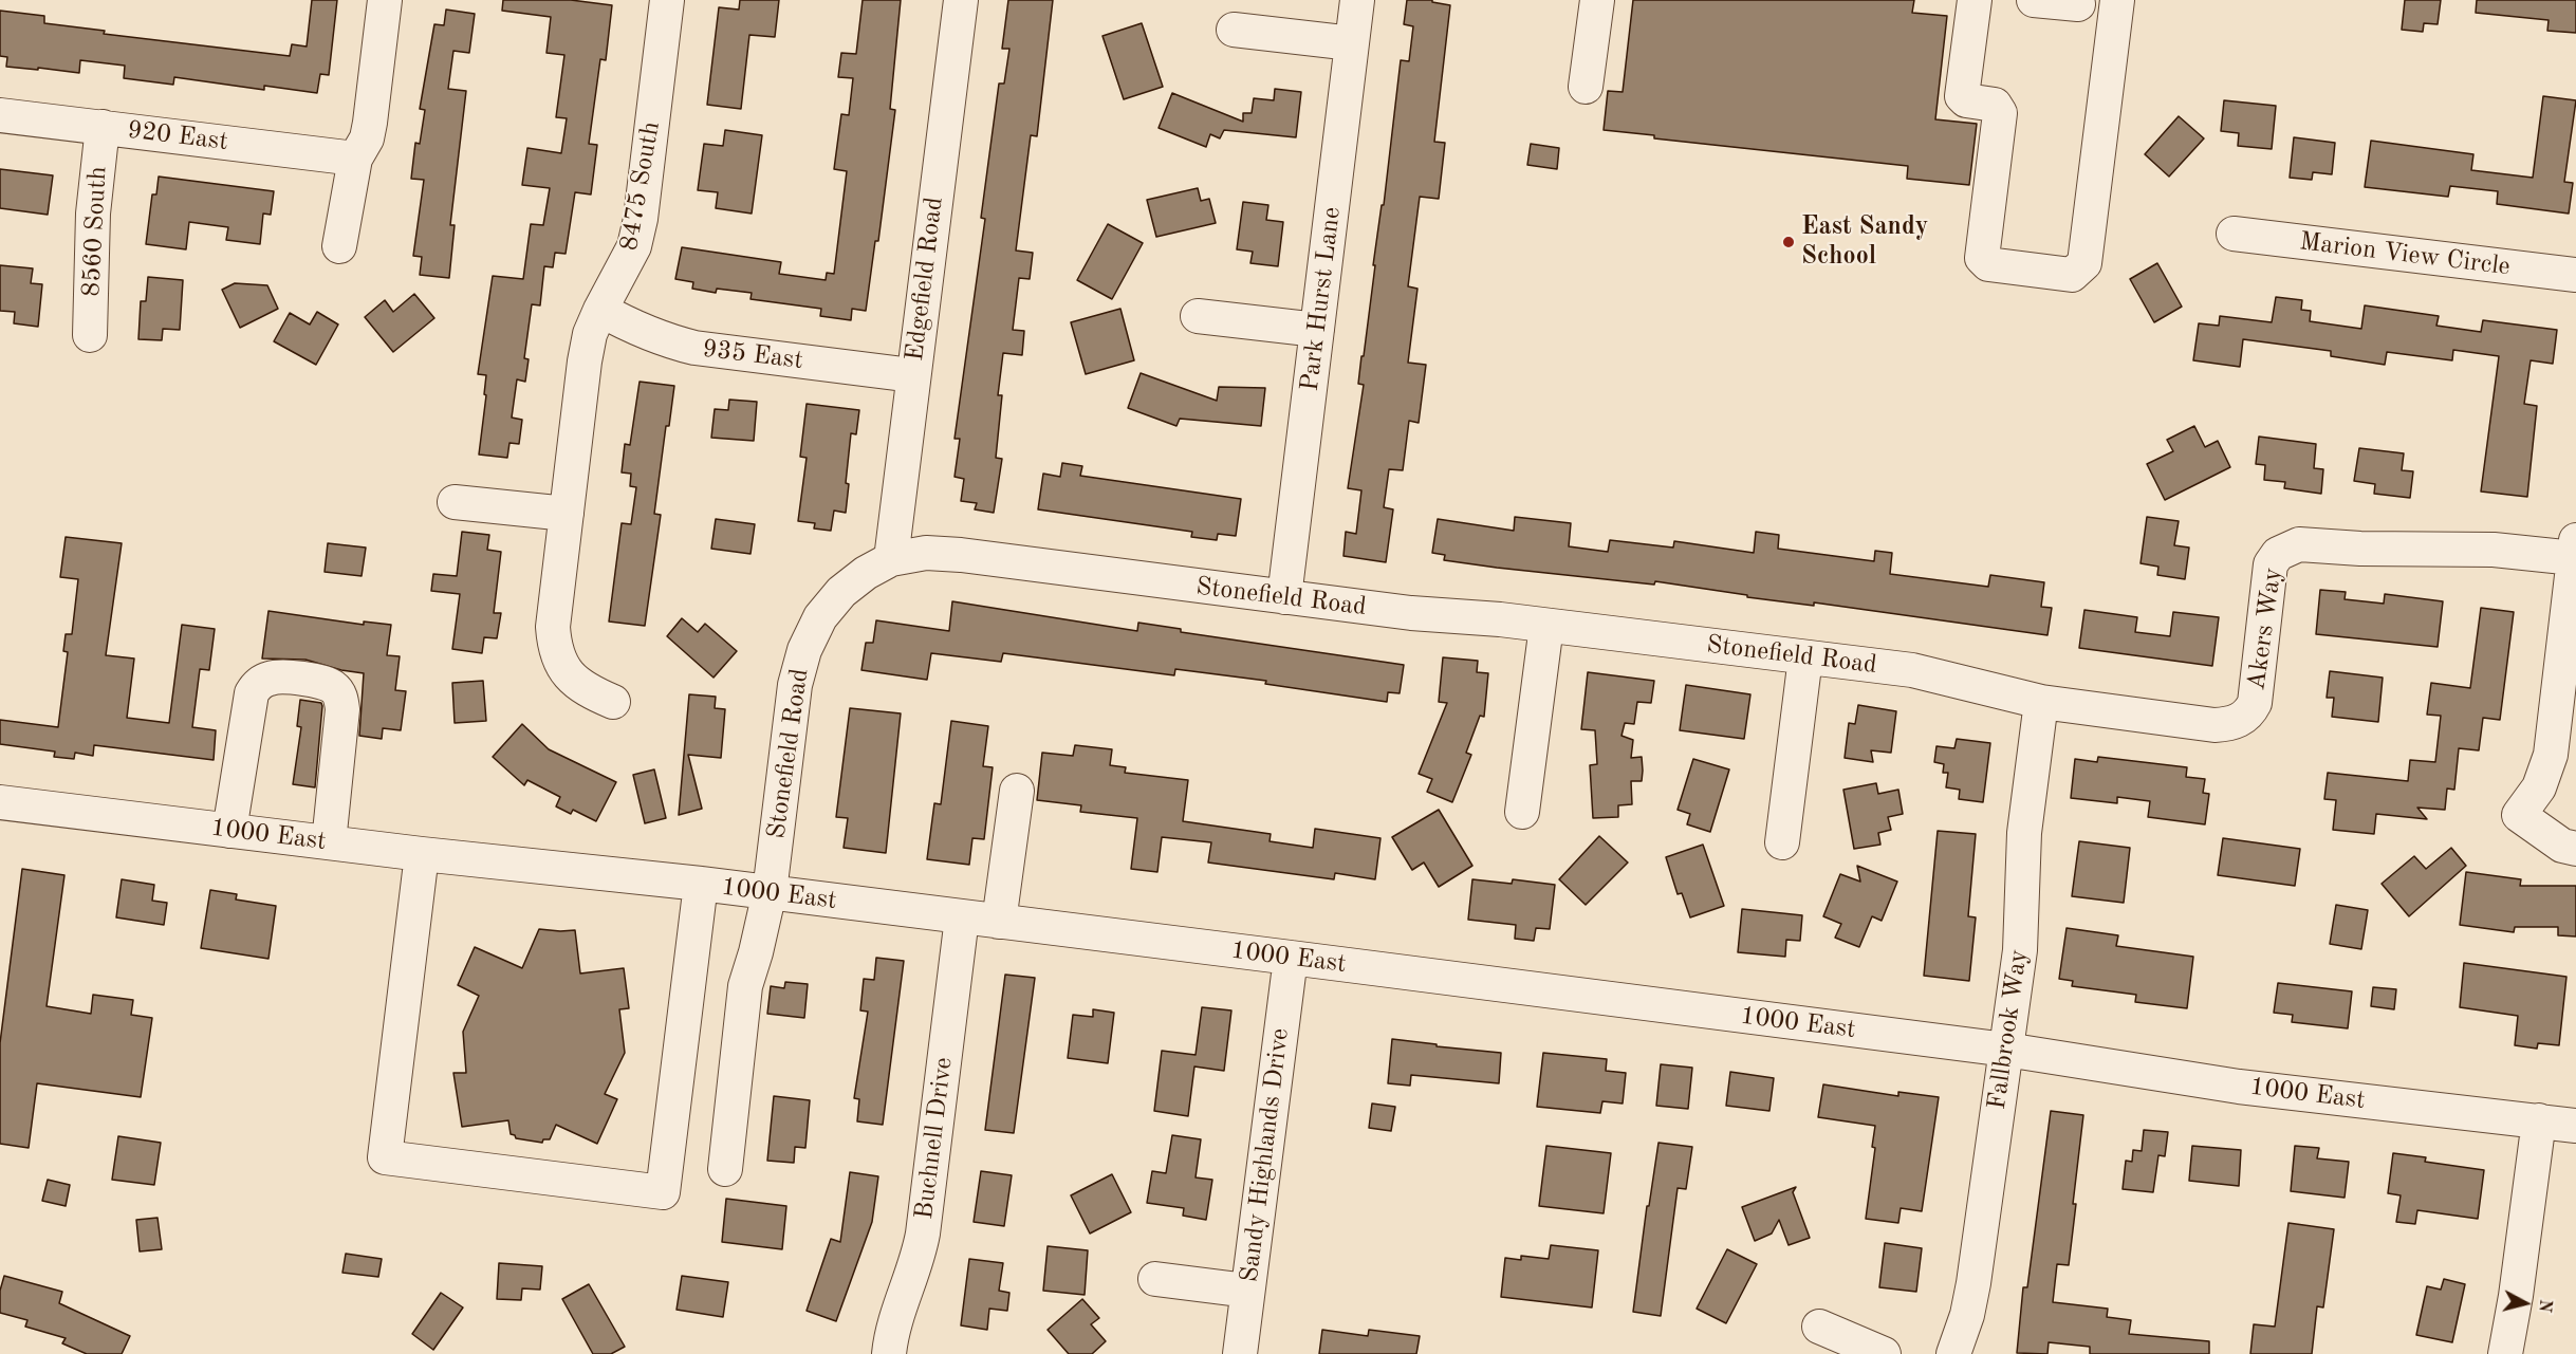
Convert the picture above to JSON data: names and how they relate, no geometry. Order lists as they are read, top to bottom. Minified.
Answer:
{"streets":{"street":["920 East","8475 South","8560 South","Marion View Circle","Edgefield Road","Park Hurst Lane","935 East","Stonefield Road","Akers Way","1000 East","Fallbrook Way","Buchnell Drive","Sandy Highlands Drive"]},"crossings":[["920 East","8560 South"],["8475 South","935 East"],["Edgefield Road","935 East"],["Edgefield Road","Stonefield Road"],["Park Hurst Lane","Stonefield Road"],["Stonefield Road","Akers Way"],["Stonefield Road","1000 East"],["Stonefield Road","Fallbrook Way"],["Akers Way","Fallbrook Way"],["1000 East","Fallbrook Way"],["1000 East","Buchnell Drive"],["1000 East","Sandy Highlands Drive"]],"places":["East Sandy School"],"north":"right"}
